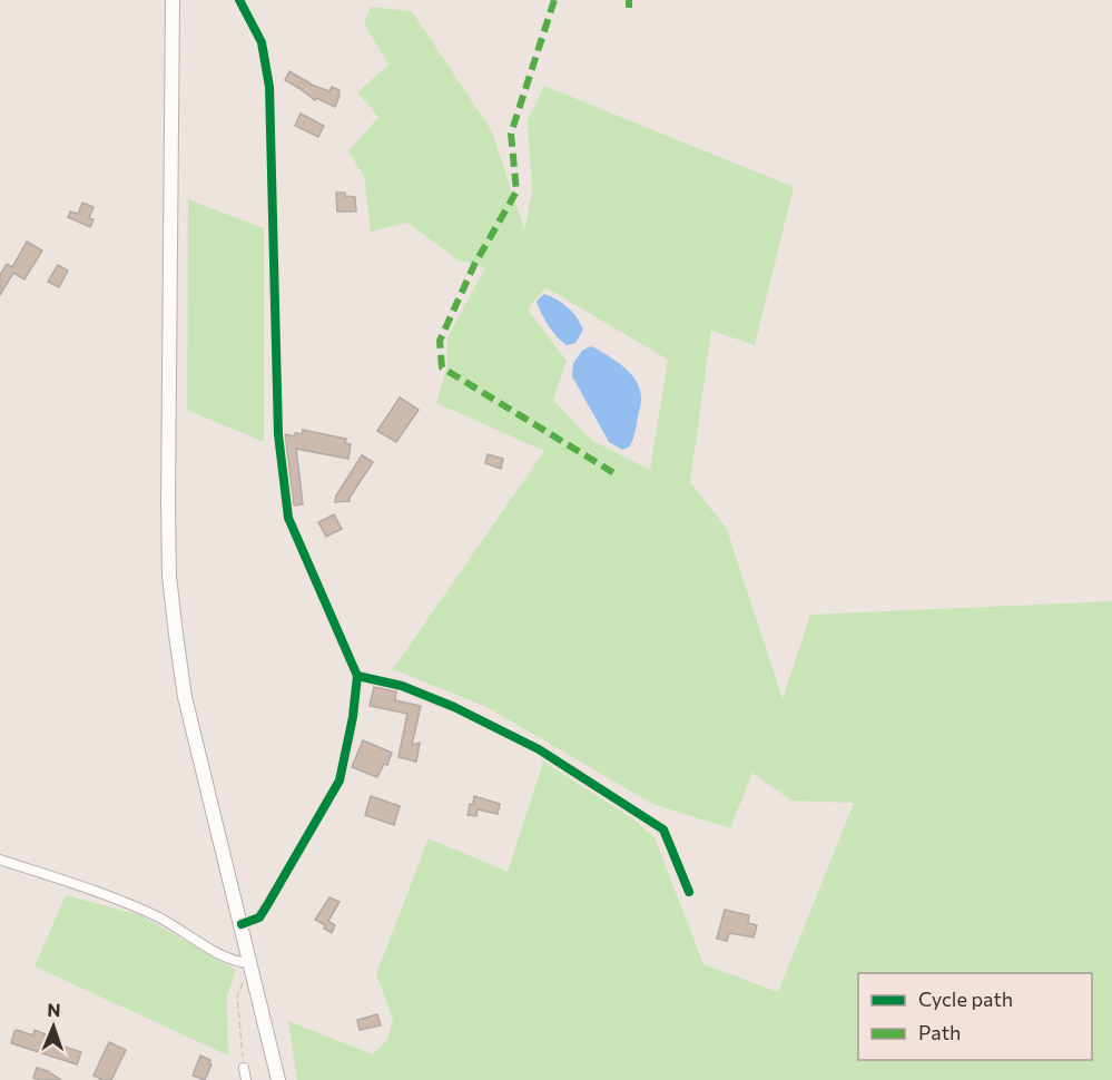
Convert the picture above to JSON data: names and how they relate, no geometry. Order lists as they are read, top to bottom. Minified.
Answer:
{"legend":["Cycle path","Path"],"north":"top"}
